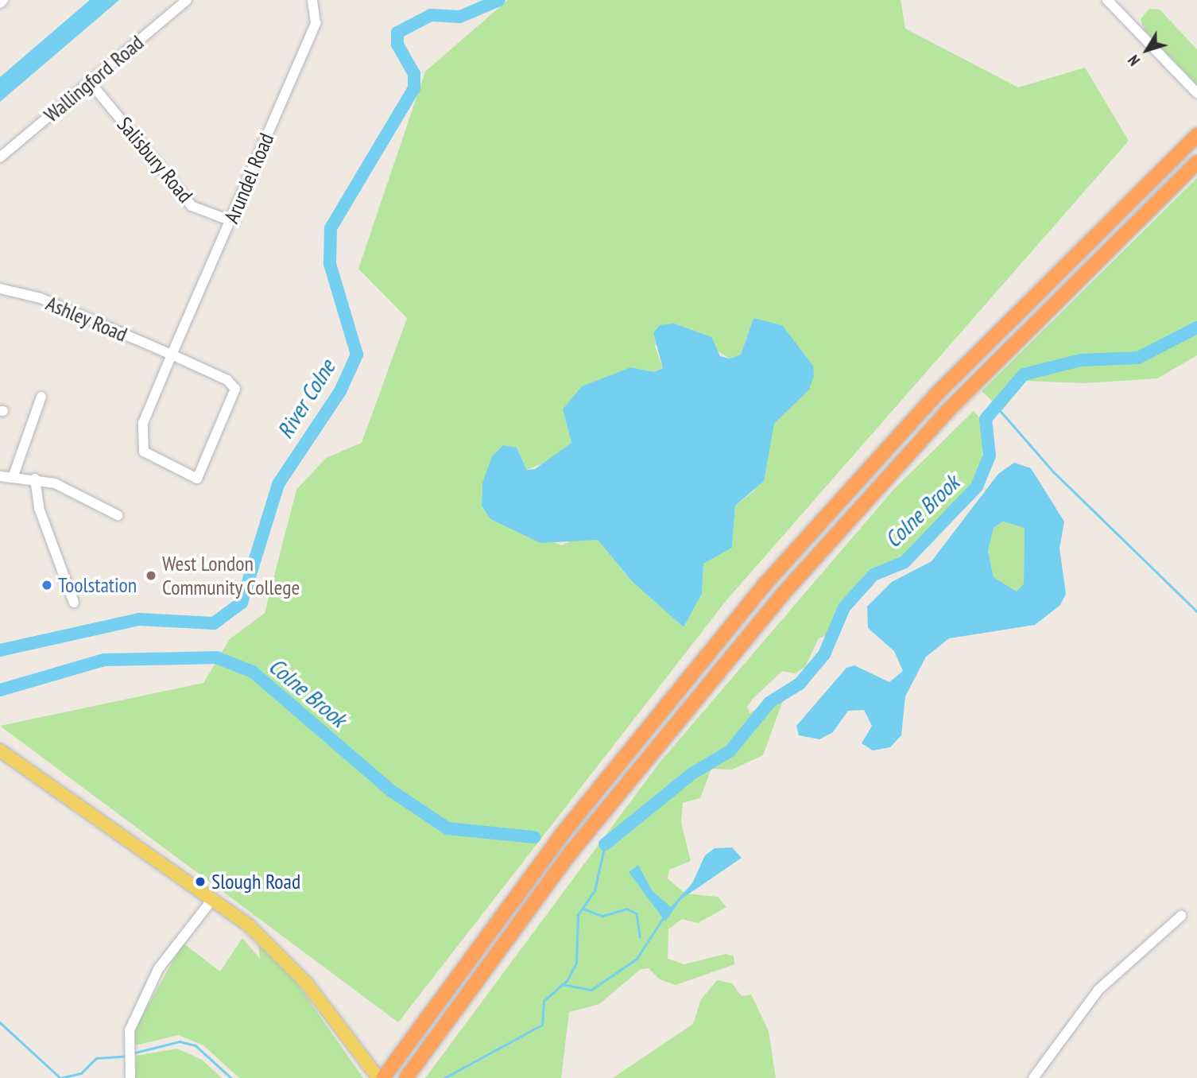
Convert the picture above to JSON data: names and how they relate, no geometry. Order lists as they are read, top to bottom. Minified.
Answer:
{"streets":{"street":["Wallingford Road","Salisbury Road","Arundel Road","Ashley Road"]},"crossings":[["Wallingford Road","Salisbury Road"],["Salisbury Road","Arundel Road"],["Arundel Road","Ashley Road"]],"water":["River Colne","Colne Brook"],"places":["West London Community College","Toolstation","Slough Road"],"north":"bottom left"}
